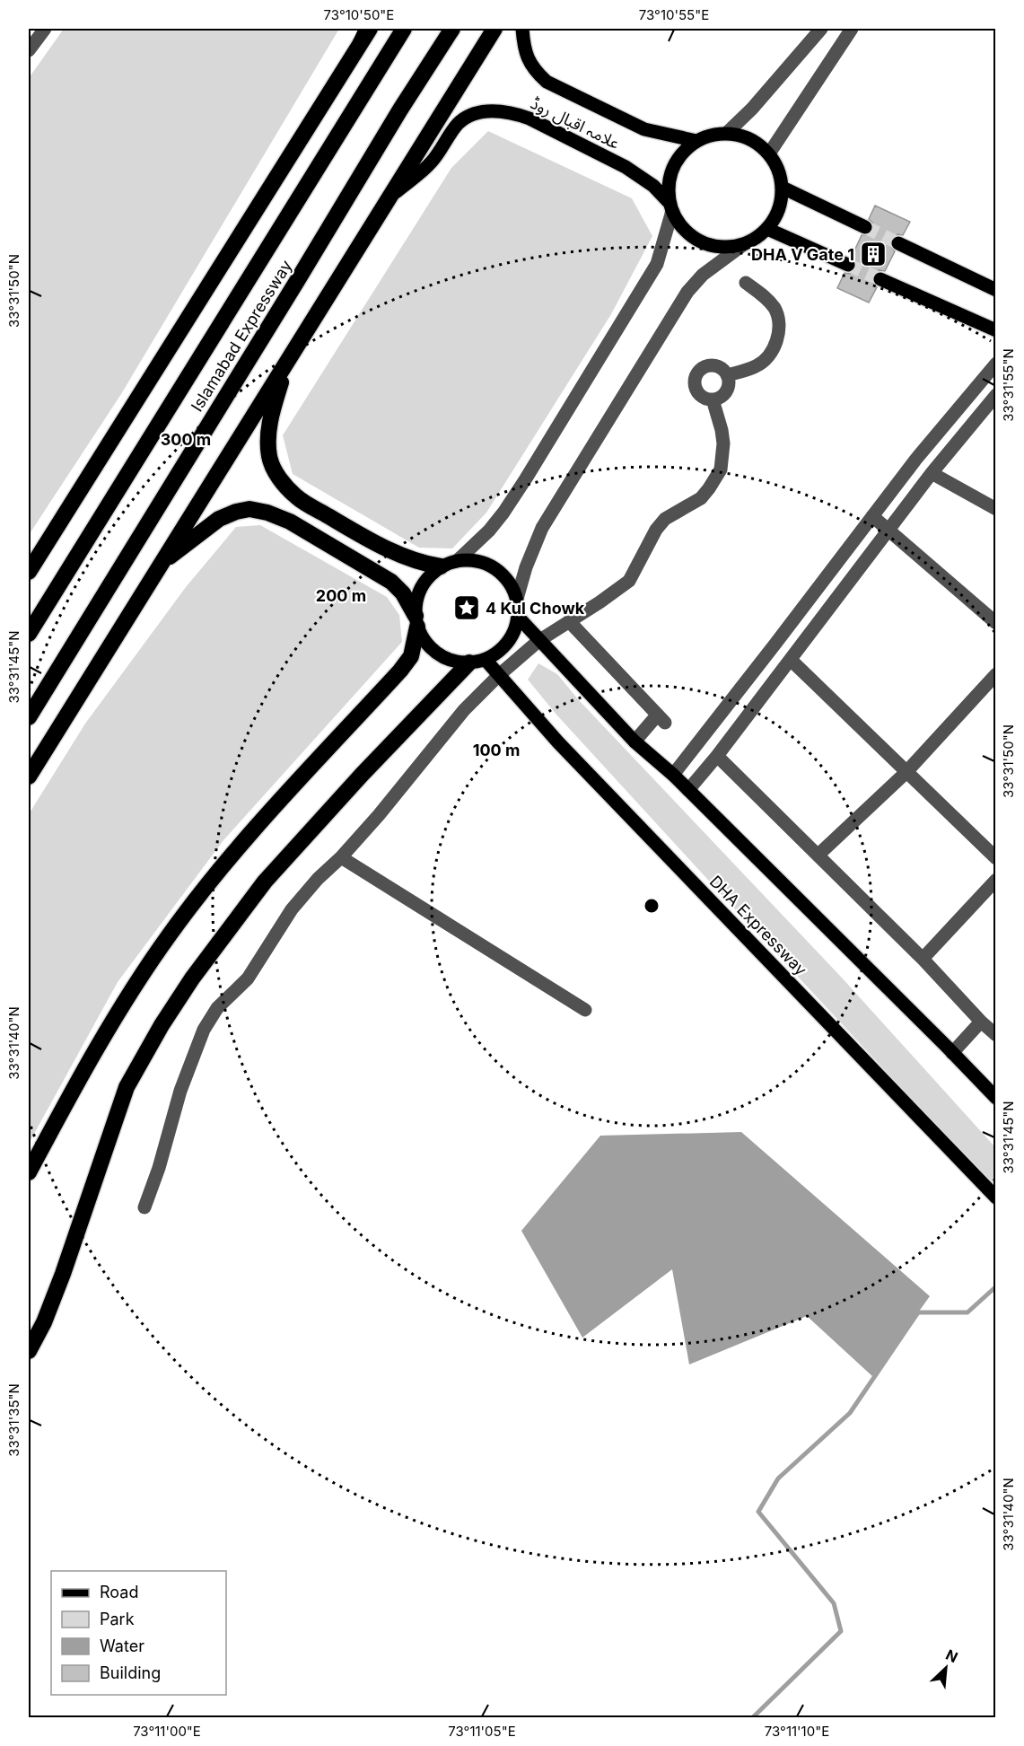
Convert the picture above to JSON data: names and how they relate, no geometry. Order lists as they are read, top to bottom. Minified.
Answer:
{"streets":{"highway":["Islamabad Expressway"],"main road":["علامہ اقبال روڈ","DHA Expressway"]},"places":{"building":["DHA V Gate 1"],"place":["4 Kul Chowk"]},"legend":["Road","Park","Water","Building"],"north":"top right","coordinates":["73°10'50\"E","73°10'55\"E","33°31'50\"N","33°31'55\"N","33°31'45\"N","33°31'40\"N","33°31'35\"N","73°11'00\"E","73°11'05\"E","73°11'10\"E"],"rings":["300 m","200 m","100 m"]}
